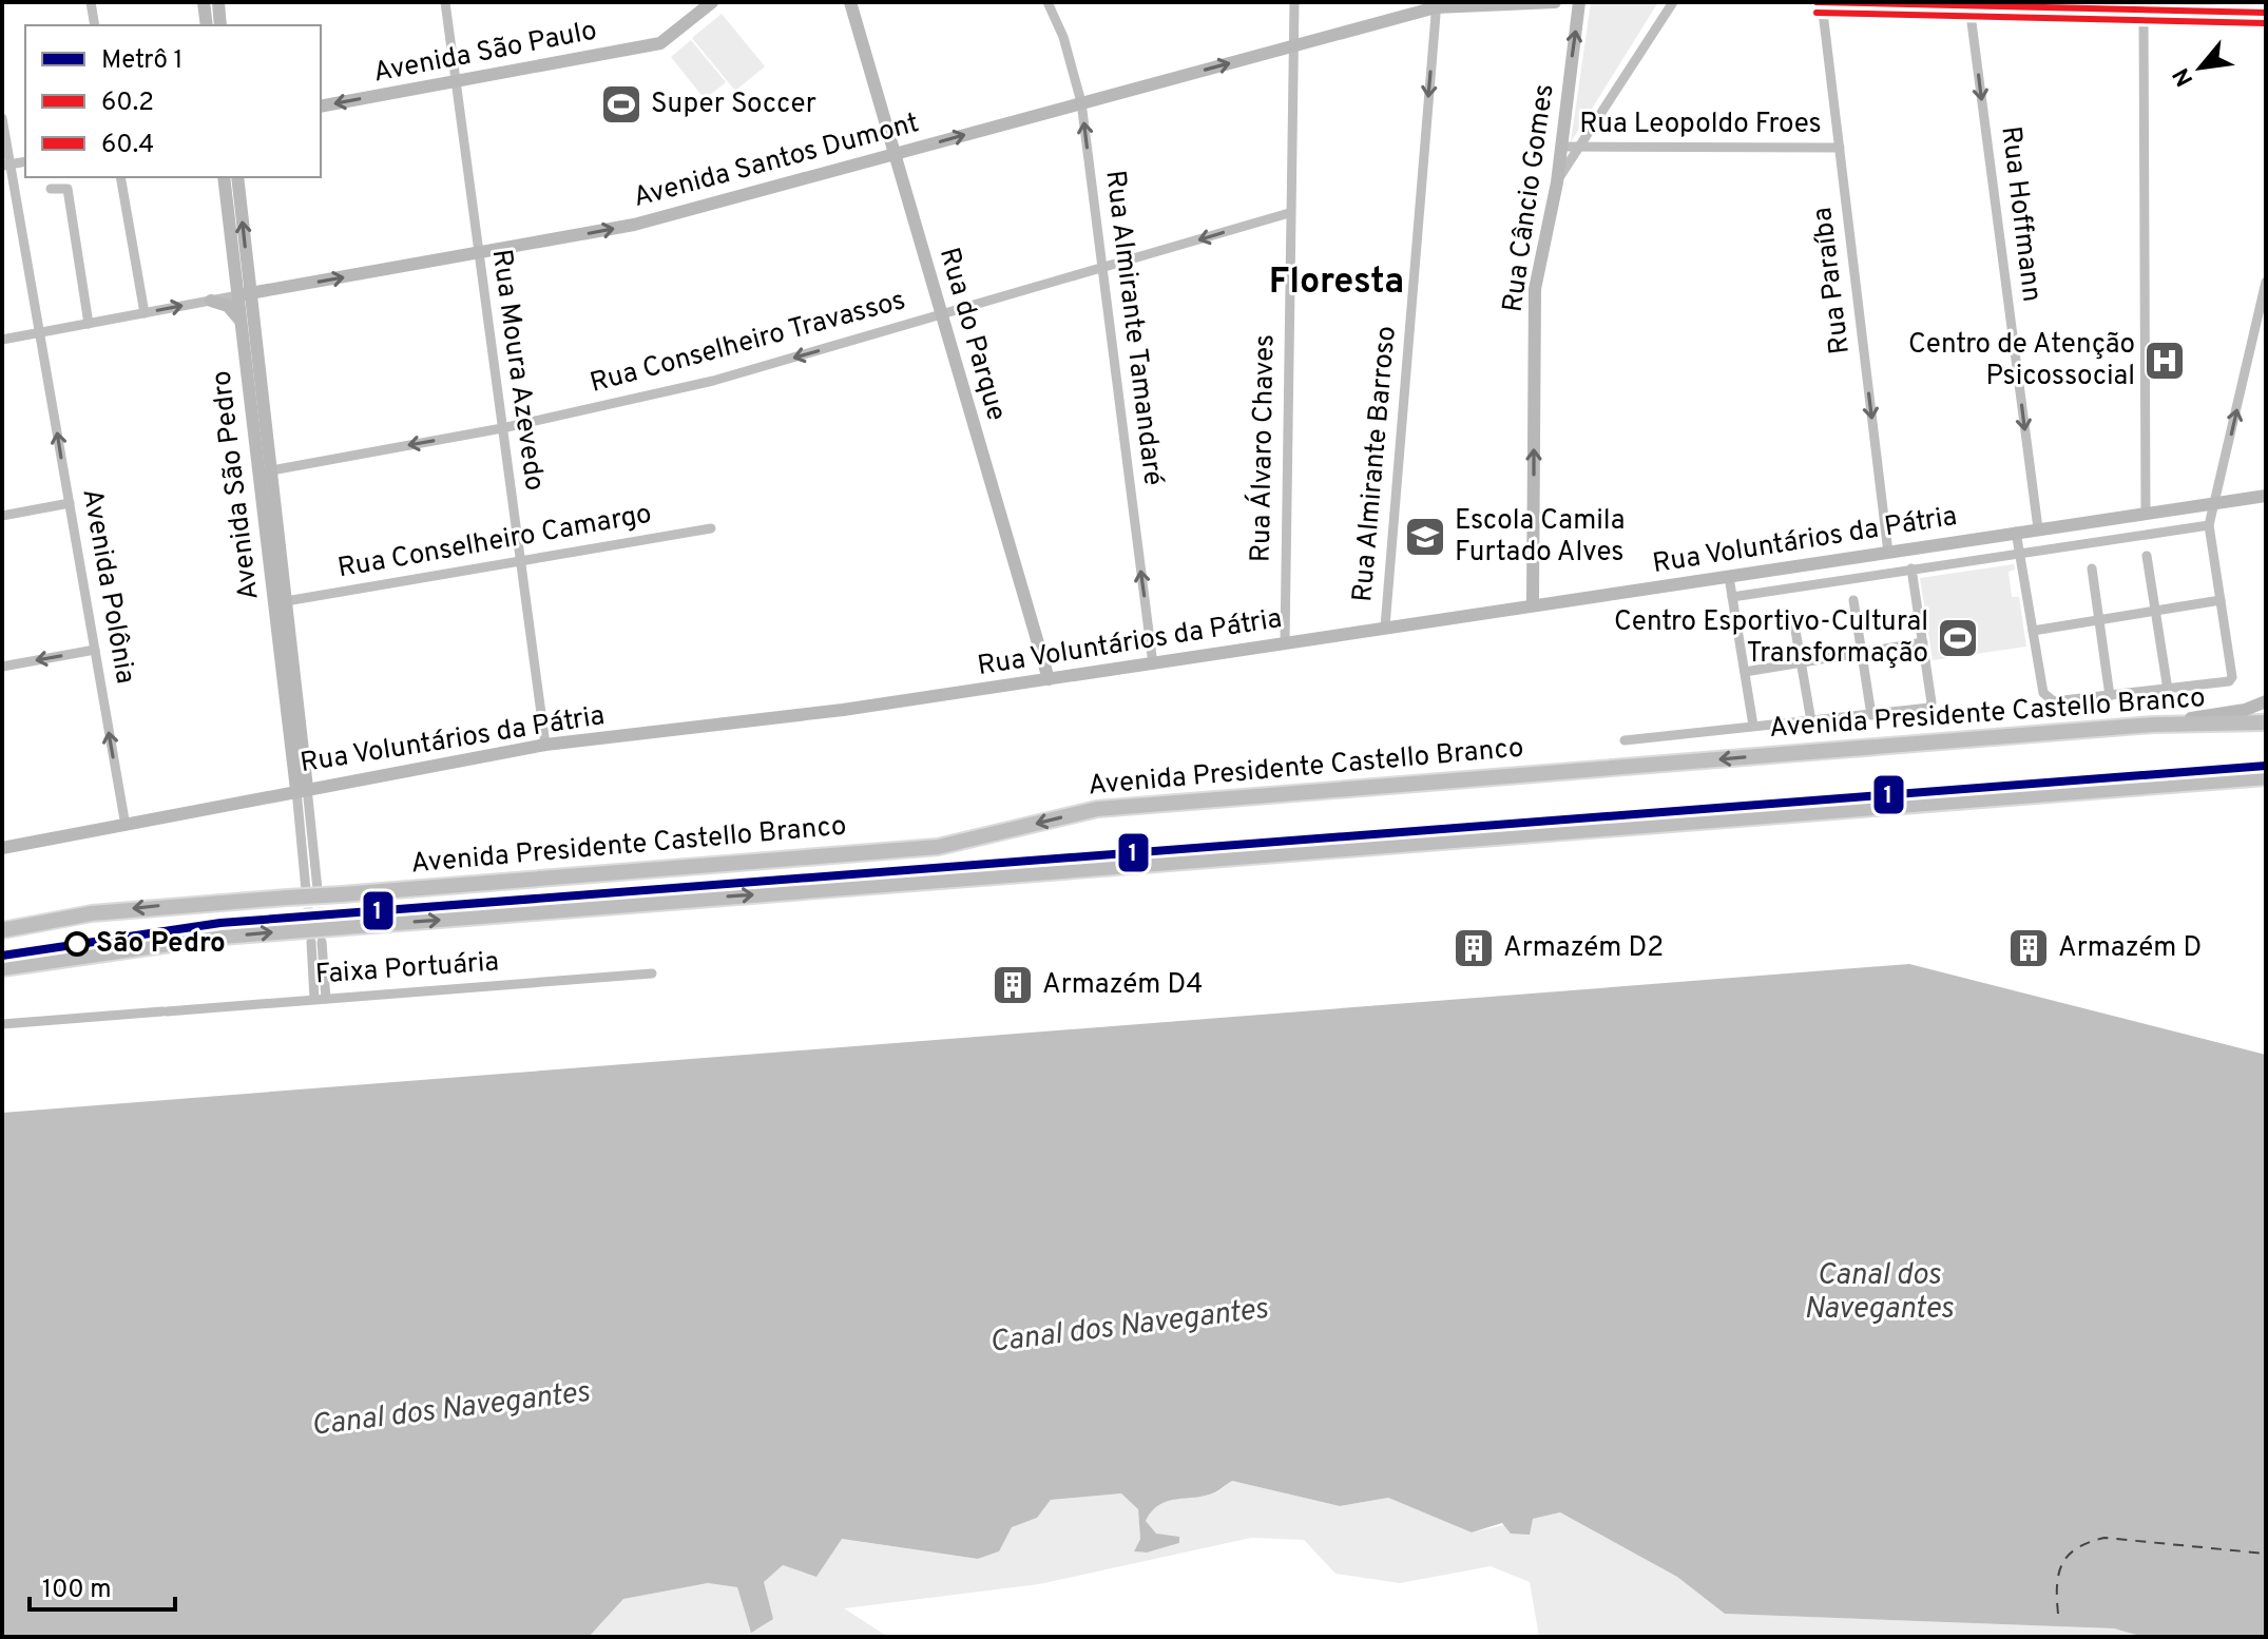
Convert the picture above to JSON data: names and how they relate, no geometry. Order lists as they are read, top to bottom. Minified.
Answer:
{"streets":{"main road":["Avenida Presidente Castello Branco"],"street":["Avenida São Paulo","Rua Leopoldo Froes","Avenida Santos Dumont","Rua Câncio Gomes","Rua Hoffmann","Rua Paraíba","Rua Almirante Tamandaré","Rua do Parque","Rua Conselheiro Travassos","Rua Moura Azevedo","Rua Álvaro Chaves","Rua Almirante Barroso","Avenida São Pedro","Rua Voluntários da Pátria","Rua Conselheiro Camargo","Avenida Polônia","Faixa Portuária"]},"crossings":[["Avenida São Paulo","Rua Moura Azevedo"],["Rua Leopoldo Froes","Rua Câncio Gomes"],["Rua Leopoldo Froes","Rua Paraíba"],["Avenida Santos Dumont","Rua Almirante Tamandaré"],["Avenida Santos Dumont","Rua do Parque"],["Avenida Santos Dumont","Rua Moura Azevedo"],["Avenida Santos Dumont","Rua Álvaro Chaves"],["Avenida Santos Dumont","Rua Almirante Barroso"],["Avenida Santos Dumont","Avenida São Pedro"],["Avenida Santos Dumont","Avenida Polônia"],["Rua Câncio Gomes","Rua Voluntários da Pátria"],["Rua Hoffmann","Rua Voluntários da Pátria"],["Rua Paraíba","Rua Voluntários da Pátria"],["Rua Almirante Tamandaré","Rua Conselheiro Travassos"],["Rua Almirante Tamandaré","Rua Voluntários da Pátria"],["Rua do Parque","Rua Conselheiro Travassos"],["Rua do Parque","Rua Voluntários da Pátria"],["Rua Conselheiro Travassos","Rua Moura Azevedo"],["Rua Conselheiro Travassos","Rua Álvaro Chaves"],["Rua Conselheiro Travassos","Avenida São Pedro"],["Rua Moura Azevedo","Rua Voluntários da Pátria"],["Rua Moura Azevedo","Rua Conselheiro Camargo"],["Rua Álvaro Chaves","Rua Voluntários da Pátria"],["Rua Almirante Barroso","Rua Voluntários da Pátria"],["Avenida São Pedro","Rua Voluntários da Pátria"],["Avenida São Pedro","Rua Conselheiro Camargo"],["Rua Voluntários da Pátria","Avenida Polônia"]],"one_way":["Avenida Santos Dumont","Rua Câncio Gomes","Rua Hoffmann","Rua Paraíba","Rua Almirante Tamandaré","Rua Conselheiro Travassos","Rua Almirante Barroso","Avenida Polônia"],"districts":["Floresta"],"water":["Canal dos Navegantes"],"places":{"sports":["Super Soccer","Centro Esportivo-Cultural Transformação"],"hospital":["Centro de Atenção Psicossocial"],"school or university":["Escola Camila Furtado Alves"],"other":["São Pedro"],"building":["Armazém D2","Armazém D","Armazém D4"]},"lines":["transit line 60.2","transit line 60.4","metro line 1"],"legend":["Metrô 1","60.2","60.4"],"scale_bar":"100 m","north":"bottom left"}
